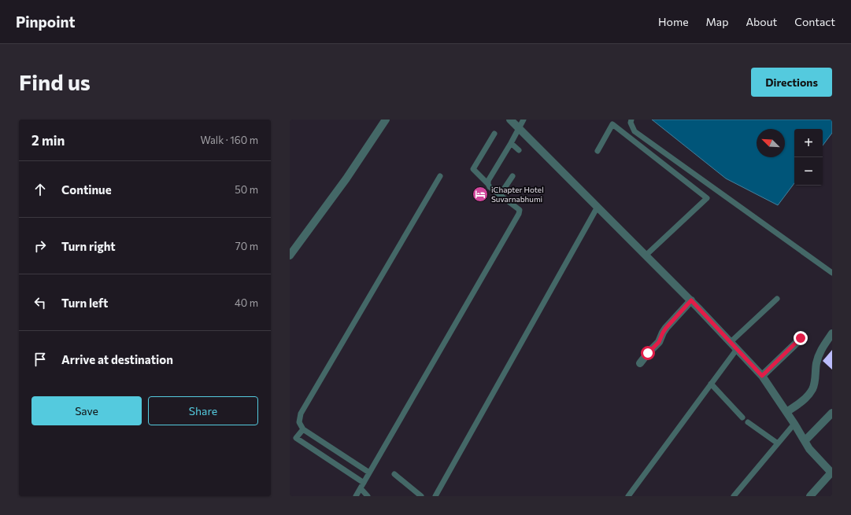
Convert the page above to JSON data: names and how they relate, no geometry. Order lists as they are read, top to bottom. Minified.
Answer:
{"places":{"hotel":["iChapter Hotel Suvarnabhumi"]},"north":"top left","page":{"header":"Pinpoint","nav":["Home","Map","About","Contact"],"buttons":["Directions",["Save","Share"]],"title":"Find us","heading":["2 min","Walk · 160 m"],"map_buttons":["+","−"],"list":[["Continue","50 m"],["Turn right","70 m"],["Turn left","40 m"],"Arrive at destination"]}}
